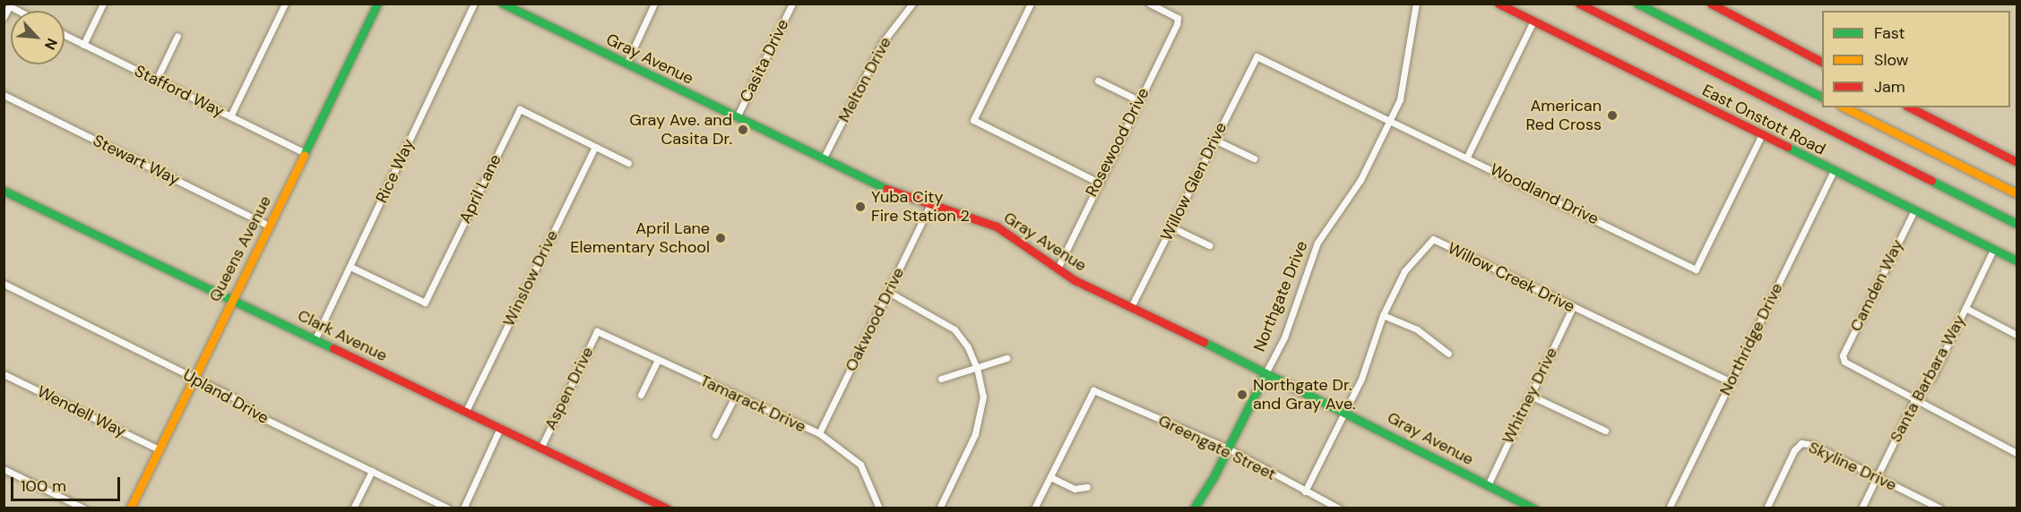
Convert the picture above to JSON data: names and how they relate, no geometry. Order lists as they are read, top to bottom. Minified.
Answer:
{"streets":{"main road":["Gray Avenue","East Onstott Road","Queens Avenue","Northgate Drive","Clark Avenue"],"street":["Casita Drive","Melton Drive","Stafford Way","Rosewood Drive","Stewart Way","Rice Way","Willow Glen Drive","April Lane","Woodland Drive","Willow Creek Drive","Winslow Drive","Camden Way","Oakwood Drive","Northridge Drive","Santa Barbara Way","Aspen Drive","Whitney Drive","Upland Drive","Tamarack Drive","Wendell Way","Greengate Street","Skyline Drive"]},"crossings":[["Gray Avenue","Casita Drive"],["Gray Avenue","Melton Drive"],["Gray Avenue","Rosewood Drive"],["Gray Avenue","Willow Glen Drive"],["Gray Avenue","Willow Creek Drive"],["Gray Avenue","Northgate Drive"],["Gray Avenue","Oakwood Drive"],["Gray Avenue","Whitney Drive"],["Stafford Way","Queens Avenue"],["East Onstott Road","Woodland Drive"],["East Onstott Road","Camden Way"],["East Onstott Road","Northridge Drive"],["East Onstott Road","Santa Barbara Way"],["Stewart Way","Queens Avenue"],["Rice Way","April Lane"],["Rice Way","Clark Avenue"],["Willow Glen Drive","Woodland Drive"],["April Lane","Winslow Drive"],["Woodland Drive","Northgate Drive"],["Queens Avenue","Clark Avenue"],["Queens Avenue","Upland Drive"],["Queens Avenue","Wendell Way"],["Willow Creek Drive","Northridge Drive"],["Willow Creek Drive","Whitney Drive"],["Willow Creek Drive","Greengate Street"],["Winslow Drive","Clark Avenue"],["Camden Way","Santa Barbara Way"],["Northgate Drive","Greengate Street"],["Oakwood Drive","Tamarack Drive"],["Clark Avenue","Aspen Drive"],["Santa Barbara Way","Skyline Drive"],["Aspen Drive","Tamarack Drive"]],"places":["American Red Cross","Gray Ave. and Casita Dr.","Yuba City Fire Station 2","April Lane Elementary School","Northgate Dr. and Gray Ave."],"legend":["Fast","Slow","Jam"],"scale_bar":"100 m","north":"bottom right"}
